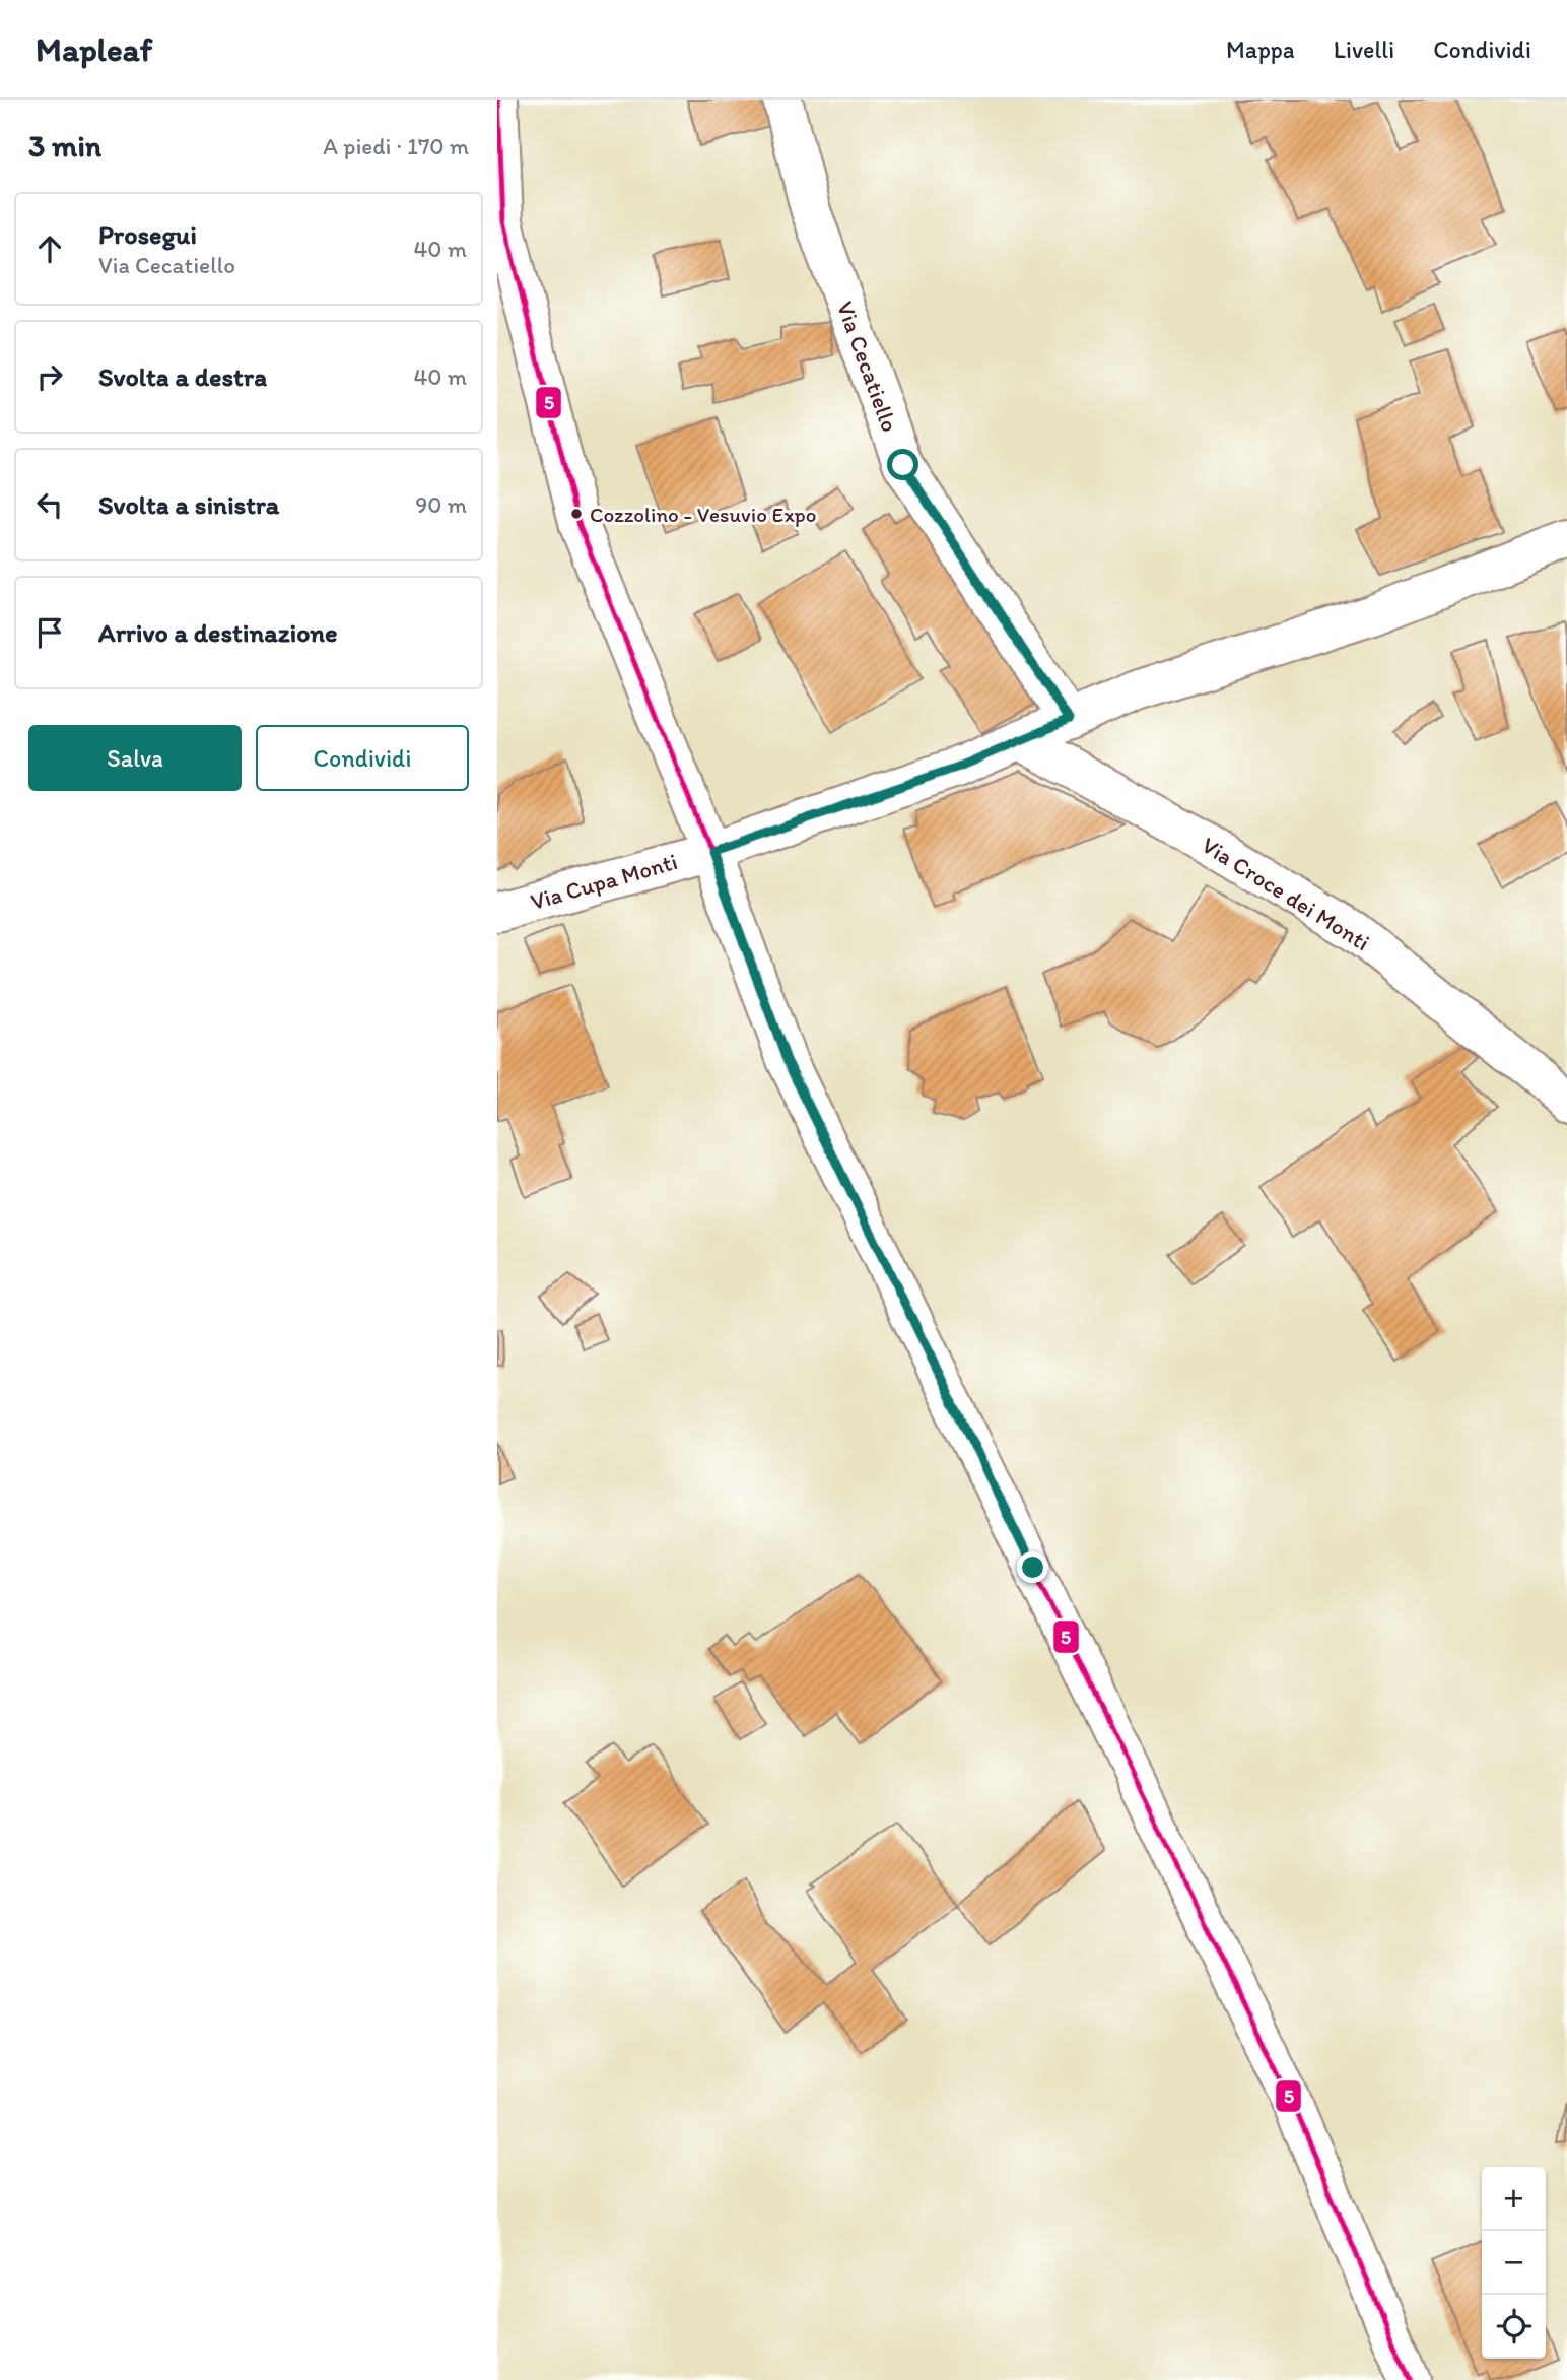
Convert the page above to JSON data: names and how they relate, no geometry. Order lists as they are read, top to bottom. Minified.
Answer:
{"streets":{"street":["Via Cecatiello","Via Cupa Monti","Via Croce dei Monti"]},"crossings":[["Via Cecatiello","Via Cupa Monti"],["Via Cupa Monti","Via Croce dei Monti"]],"places":["Cozzolino - Vesuvio Expo"],"lines":["transit line 5"],"page":{"header":"Mapleaf","nav":["Mappa","Livelli","Condividi"],"heading":["3 min","A piedi · 170 m"],"list":[["Prosegui","Via Cecatiello","40 m"],["Svolta a destra","40 m"],["Svolta a sinistra","90 m"],"Arrivo a destinazione"],"buttons":["Salva","Condividi"],"map_buttons":["+","−"]}}
